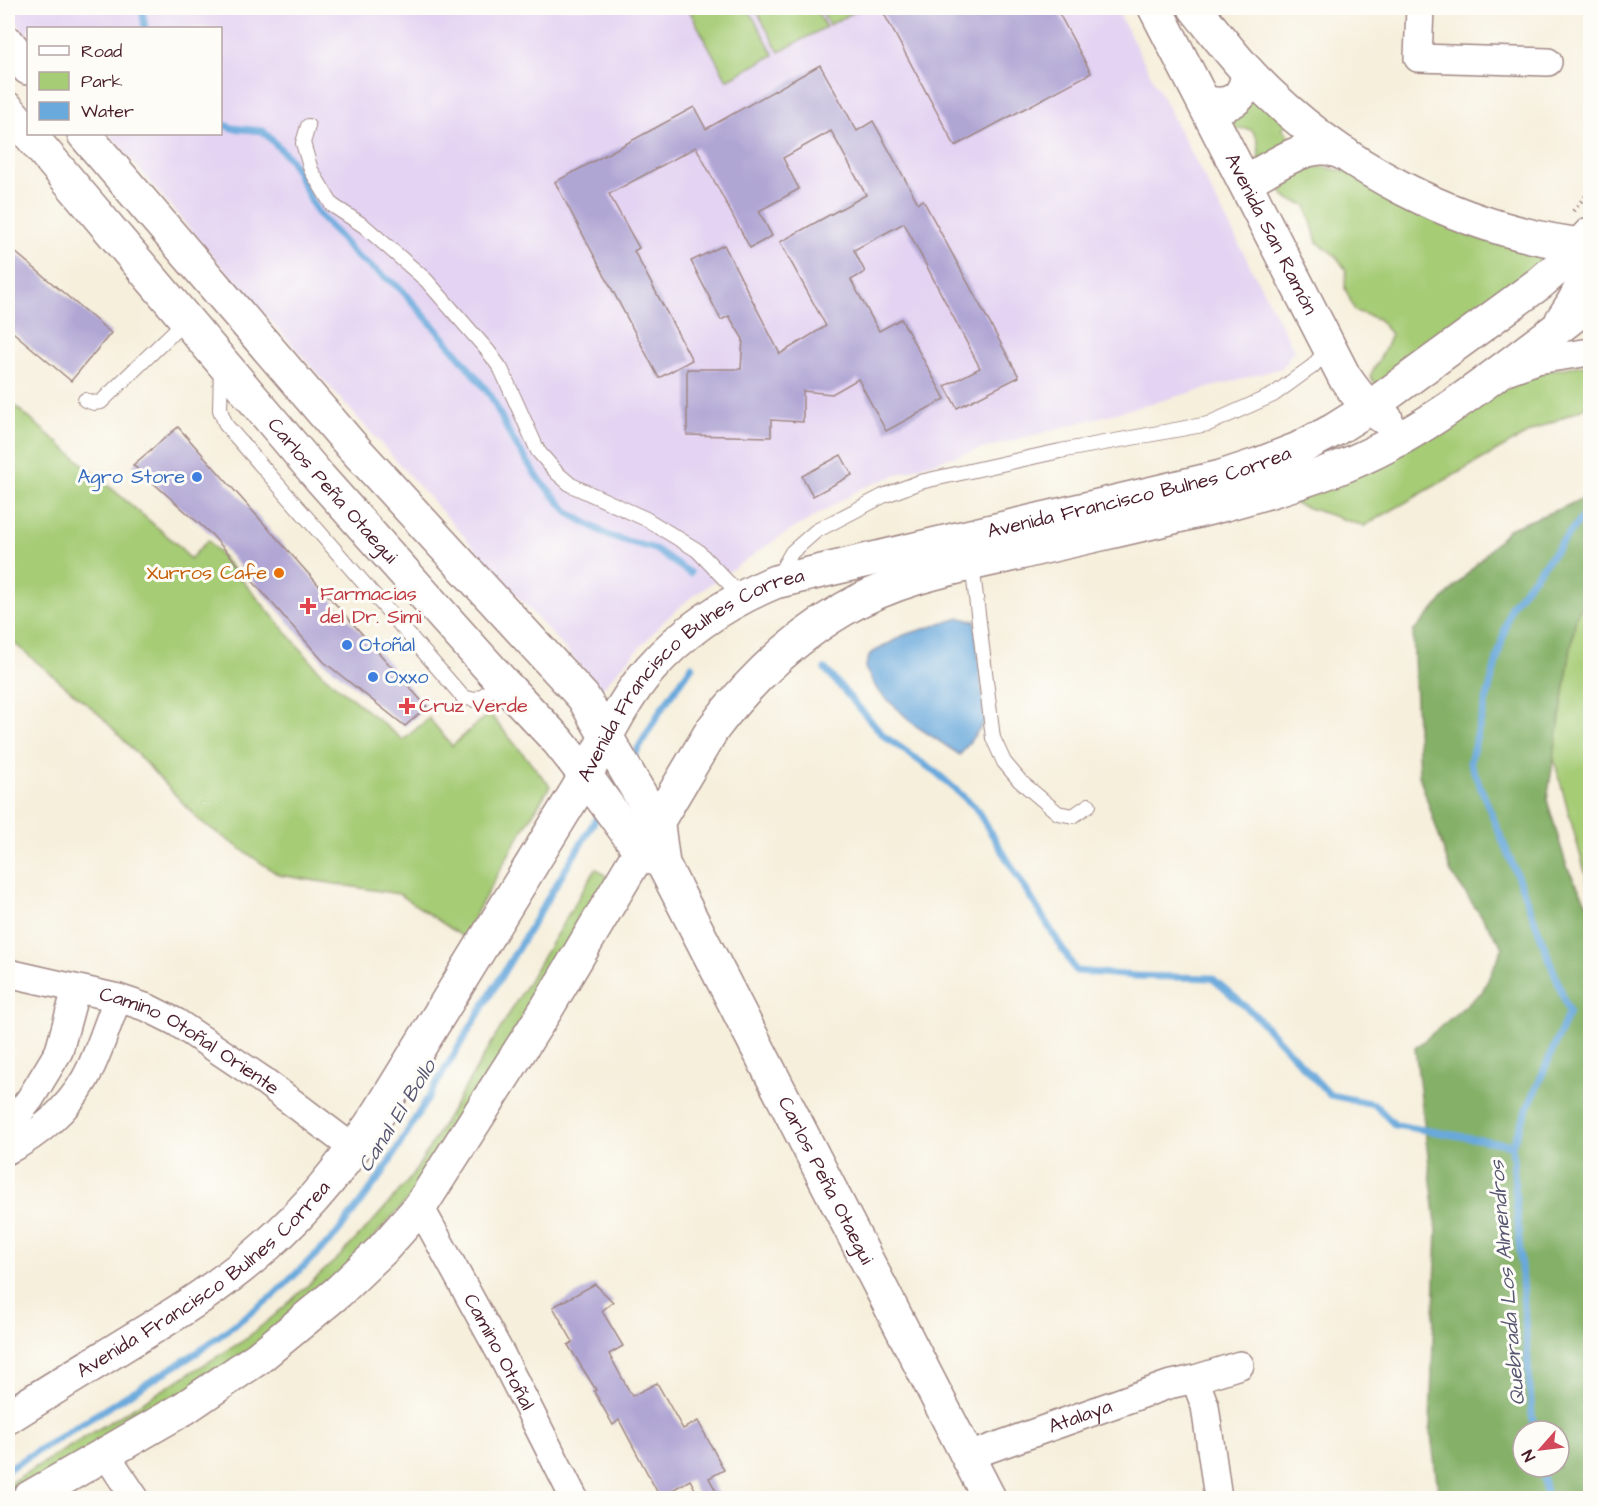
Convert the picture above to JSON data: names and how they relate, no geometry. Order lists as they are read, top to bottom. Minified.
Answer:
{"streets":{"street":["Avenida San Ramón","Carlos Peña Otaegui","Avenida Francisco Bulnes Correa","Camino Otoñal Oriente","Camino Otoñal","Atalaya"]},"crossings":[["Avenida San Ramón","Avenida Francisco Bulnes Correa"],["Carlos Peña Otaegui","Avenida Francisco Bulnes Correa"],["Carlos Peña Otaegui","Atalaya"],["Avenida Francisco Bulnes Correa","Camino Otoñal Oriente"]],"water":["Canal El Bollo","Quebrada Los Almendros"],"places":{"other":["Agro Store","Xurros Cafe","Otoñal","Oxxo"],"health":["Farmacias del Dr. Simi","Cruz Verde"]},"legend":["Road","Park","Water"],"north":"bottom left"}
